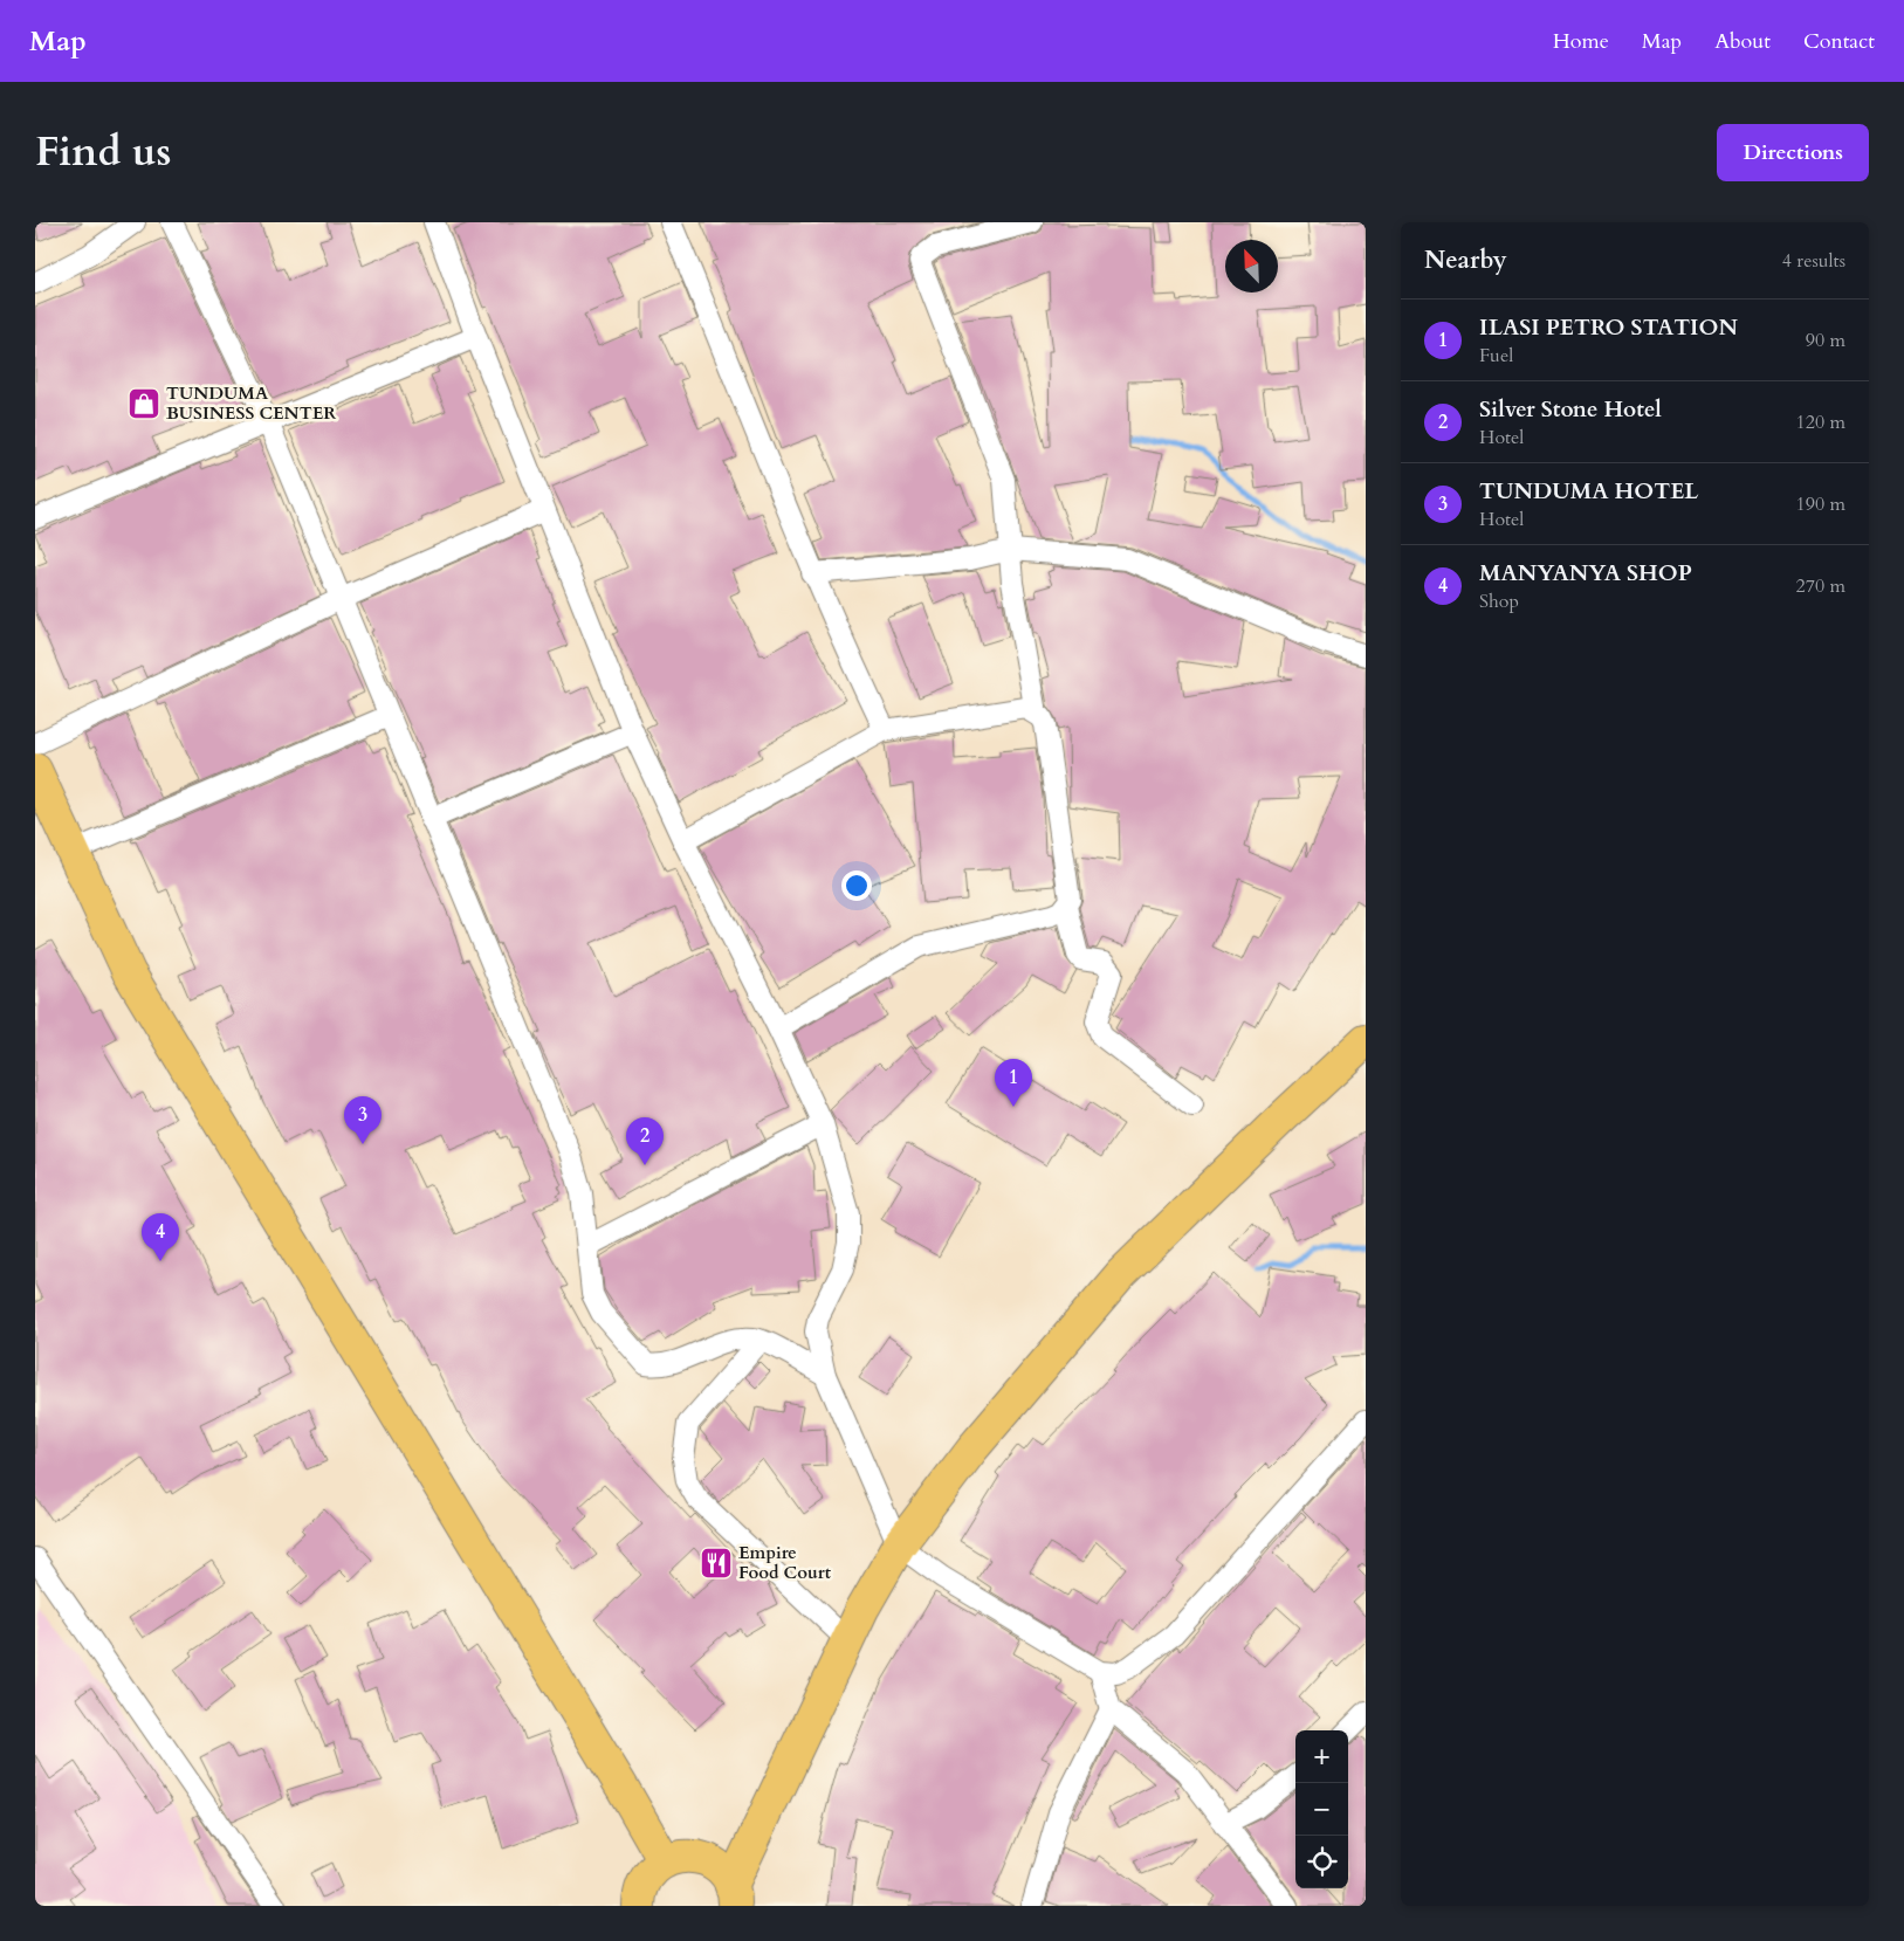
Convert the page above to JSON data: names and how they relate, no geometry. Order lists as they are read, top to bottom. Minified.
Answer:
{"places":{"shop":["TUNDUMA BUSINESS CENTER"],"restaurant":["Empire Food Court"]},"north":"top left","page":{"header":"Map","nav":["Home","Map","About","Contact"],"title":"Find us","buttons":"Directions","heading":["Nearby","4 results"],"list":[{"mark":"1","name":"ILASI PETRO STATION","note":"Fuel","value":"90 m"},{"mark":"2","name":"Silver Stone Hotel","note":"Hotel","value":"120 m"},{"mark":"3","name":"TUNDUMA HOTEL","note":"Hotel","value":"190 m"},{"mark":"4","name":"MANYANYA SHOP","note":"Shop","value":"270 m"}],"pins":["1","3","2","4"],"map_buttons":["+","−"]}}
